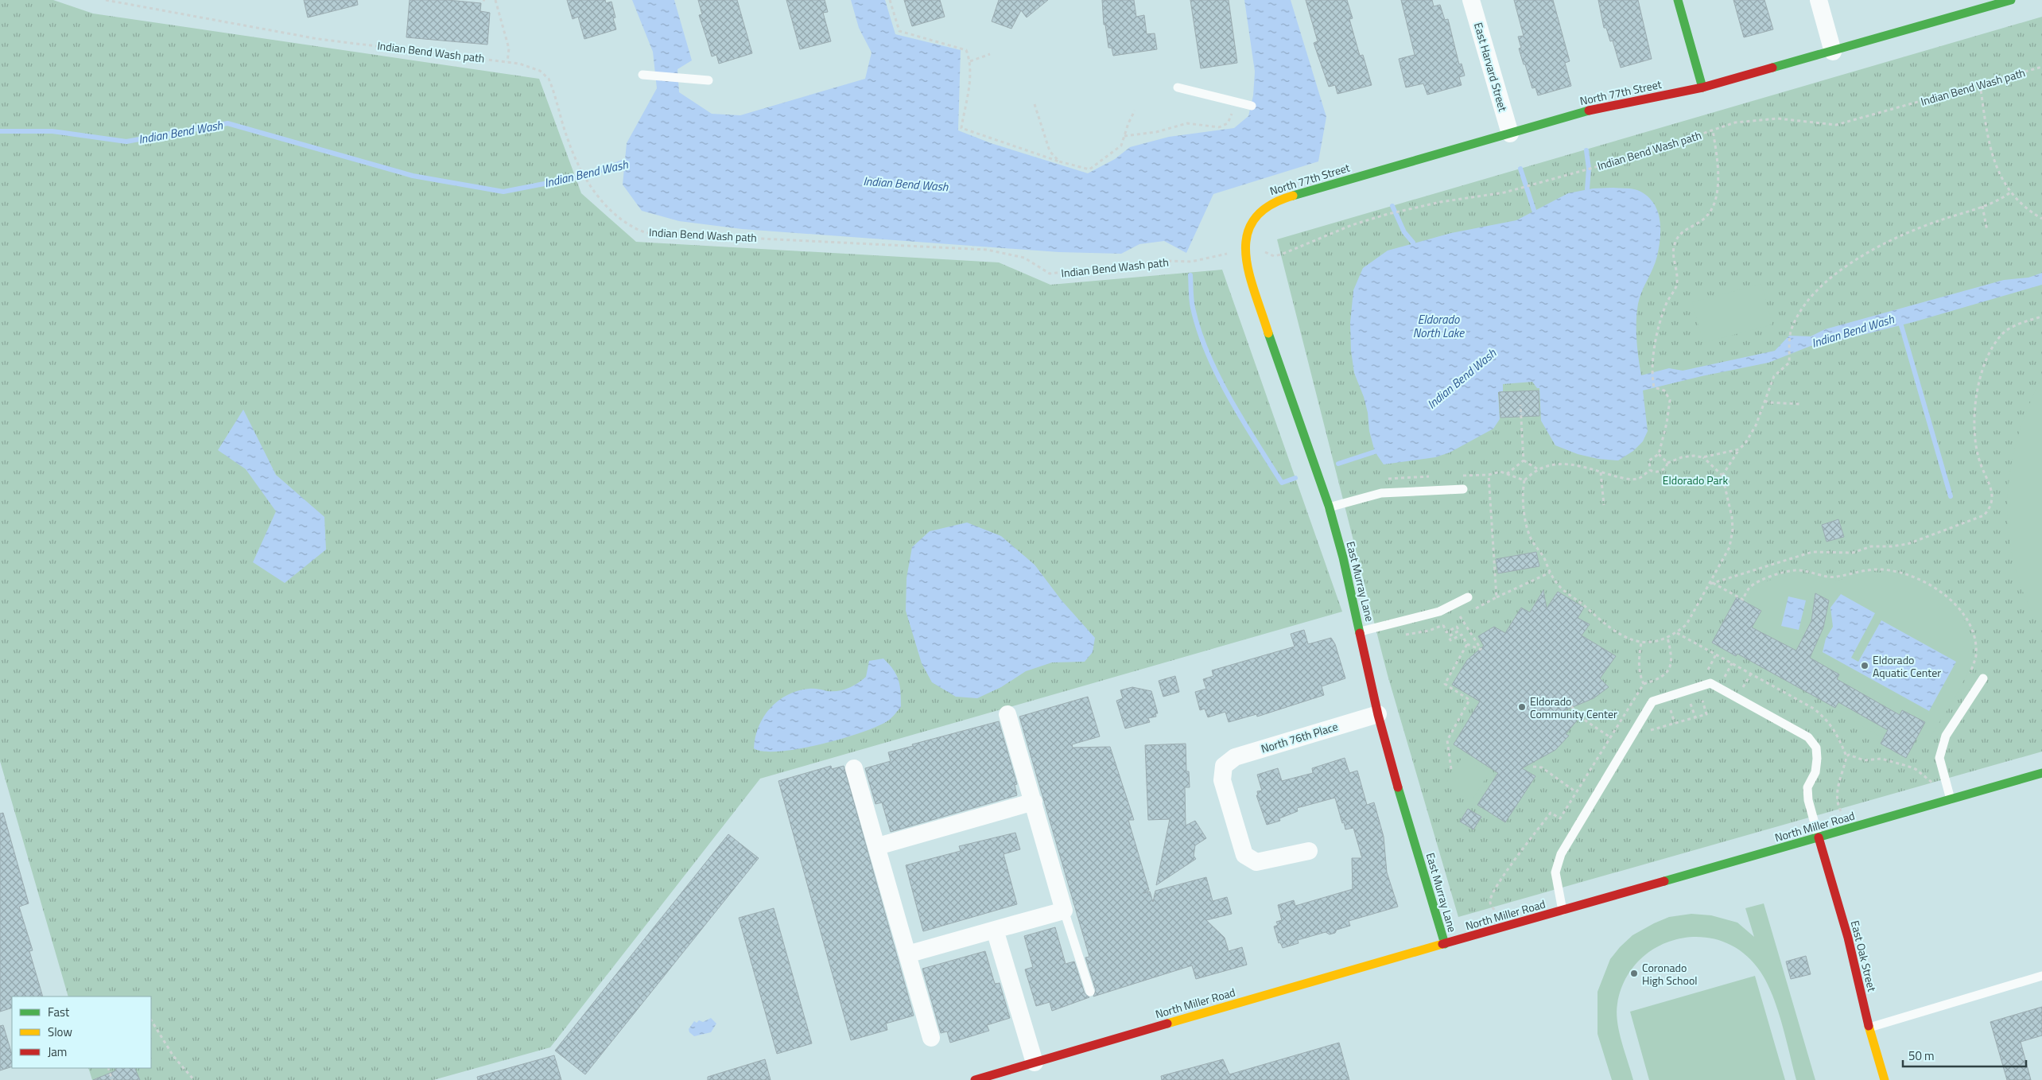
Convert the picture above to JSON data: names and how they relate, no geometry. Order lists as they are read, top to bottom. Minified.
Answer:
{"streets":{"street":["East Harvard Street","North 77th Street","East Murray Lane","North 76th Place","North Miller Road","East Oak Street"],"path":["Indian Bend Wash path"]},"crossings":[["East Harvard Street","North 77th Street"],["North 77th Street","East Murray Lane"],["East Murray Lane","North 76th Place"],["East Murray Lane","North Miller Road"],["North Miller Road","East Oak Street"]],"water":["Indian Bend Wash","Eldorado North Lake"],"parks":["Eldorado Park"],"places":["Eldorado Aquatic Center","Eldorado Community Center","Coronado High School"],"legend":["Fast","Slow","Jam"],"scale_bar":"50 m"}
